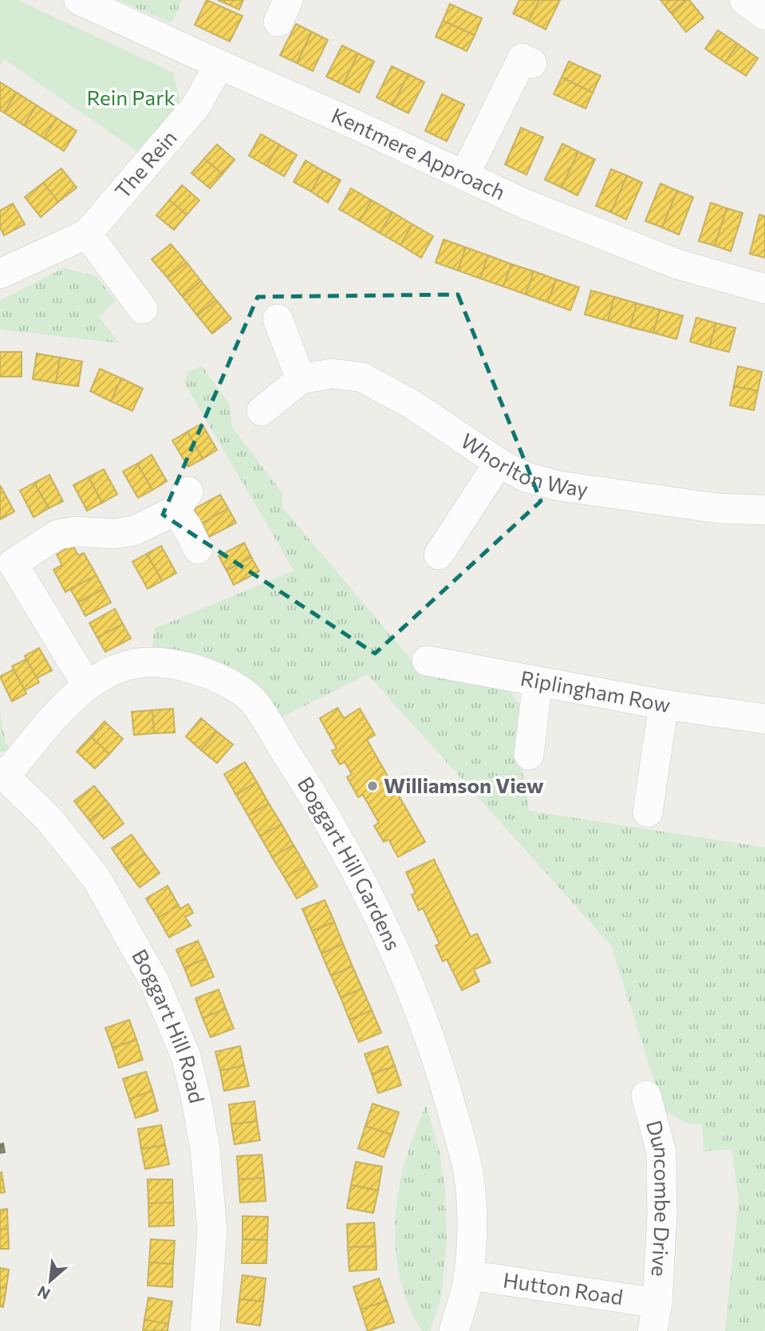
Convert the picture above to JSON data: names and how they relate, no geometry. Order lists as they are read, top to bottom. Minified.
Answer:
{"streets":{"street":["Kentmere Approach","The Rein","Whorlton Way","Riplingham Row","Boggart Hill Gardens","Boggart Hill Road","Duncombe Drive","Hutton Road"]},"crossings":[["Kentmere Approach","The Rein"],["Boggart Hill Gardens","Boggart Hill Road"],["Boggart Hill Gardens","Hutton Road"],["Duncombe Drive","Hutton Road"]],"parks":["Rein Park"],"places":["Williamson View"],"north":"bottom left"}
